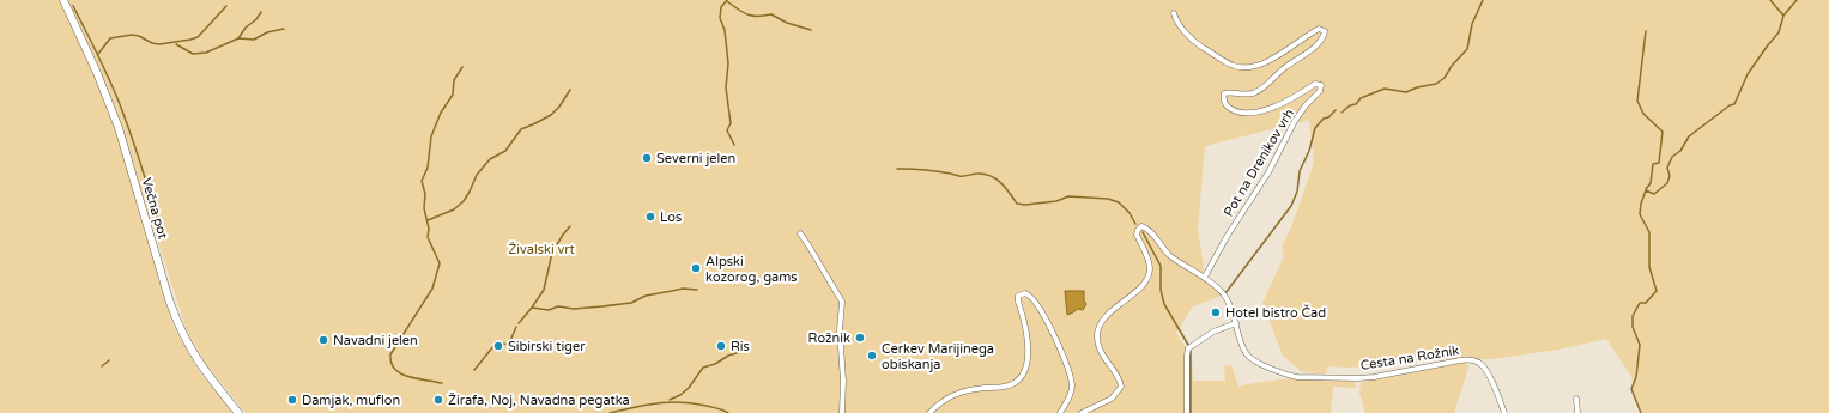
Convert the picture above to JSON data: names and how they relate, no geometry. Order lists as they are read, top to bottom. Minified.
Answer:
{"streets":{"main road":["Večna pot"],"street":["Pot na Drenikov vrh","Cesta na Rožnik"]},"crossings":[["Pot na Drenikov vrh","Cesta na Rožnik"]],"parks":["Živalski vrt"],"places":["Severni jelen","Los","Alpski kozorog, gams","Hotel bistro Čad","Rožnik","Navadni jelen","Sibirski tiger","Ris","Cerkev Marijinega obiskanja","Damjak, muflon","Žirafa, Noj, Navadna pegatka"]}
